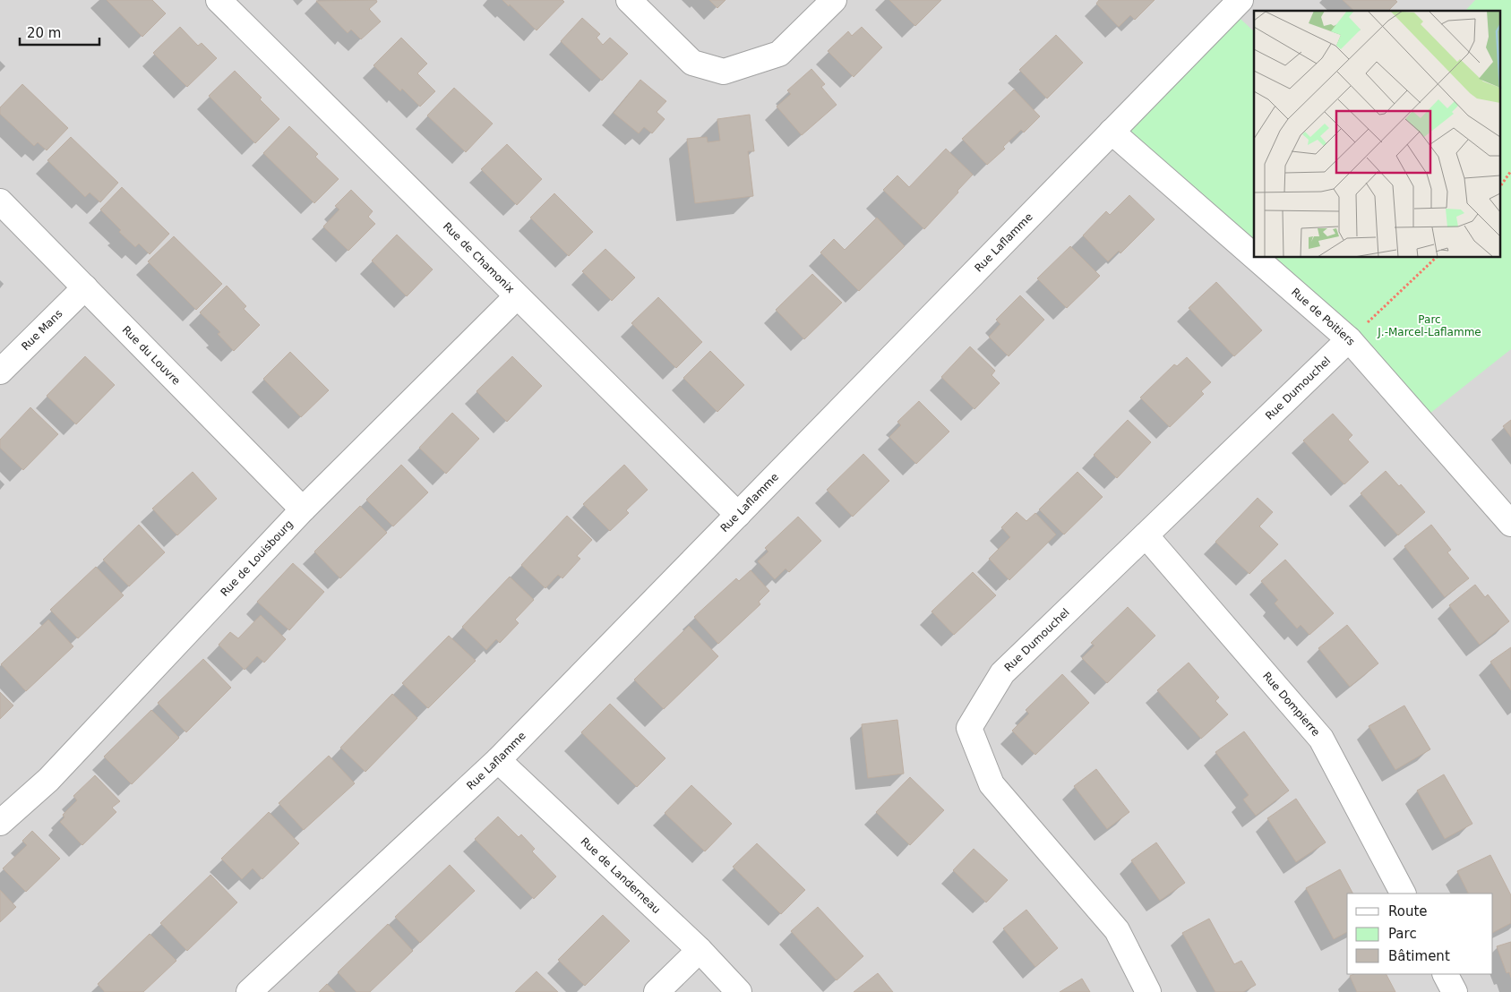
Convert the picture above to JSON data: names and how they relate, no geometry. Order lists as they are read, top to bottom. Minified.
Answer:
{"streets":{"street":["Rue Laflamme","Rue de Chamonix","Rue de Poitiers","Rue Mans","Rue du Louvre","Rue Dumouchel","Rue de Louisbourg","Rue Dompierre","Rue de Landerneau"]},"crossings":[["Rue Laflamme","Rue de Chamonix"],["Rue Laflamme","Rue de Poitiers"],["Rue Laflamme","Rue de Landerneau"],["Rue de Chamonix","Rue de Louisbourg"],["Rue de Poitiers","Rue Dumouchel"],["Rue Mans","Rue du Louvre"],["Rue du Louvre","Rue de Louisbourg"],["Rue Dumouchel","Rue Dompierre"]],"parks":["Parc J.-Marcel-Laflamme"],"legend":["Route","Parc","Bâtiment"],"scale_bar":"20 m"}
